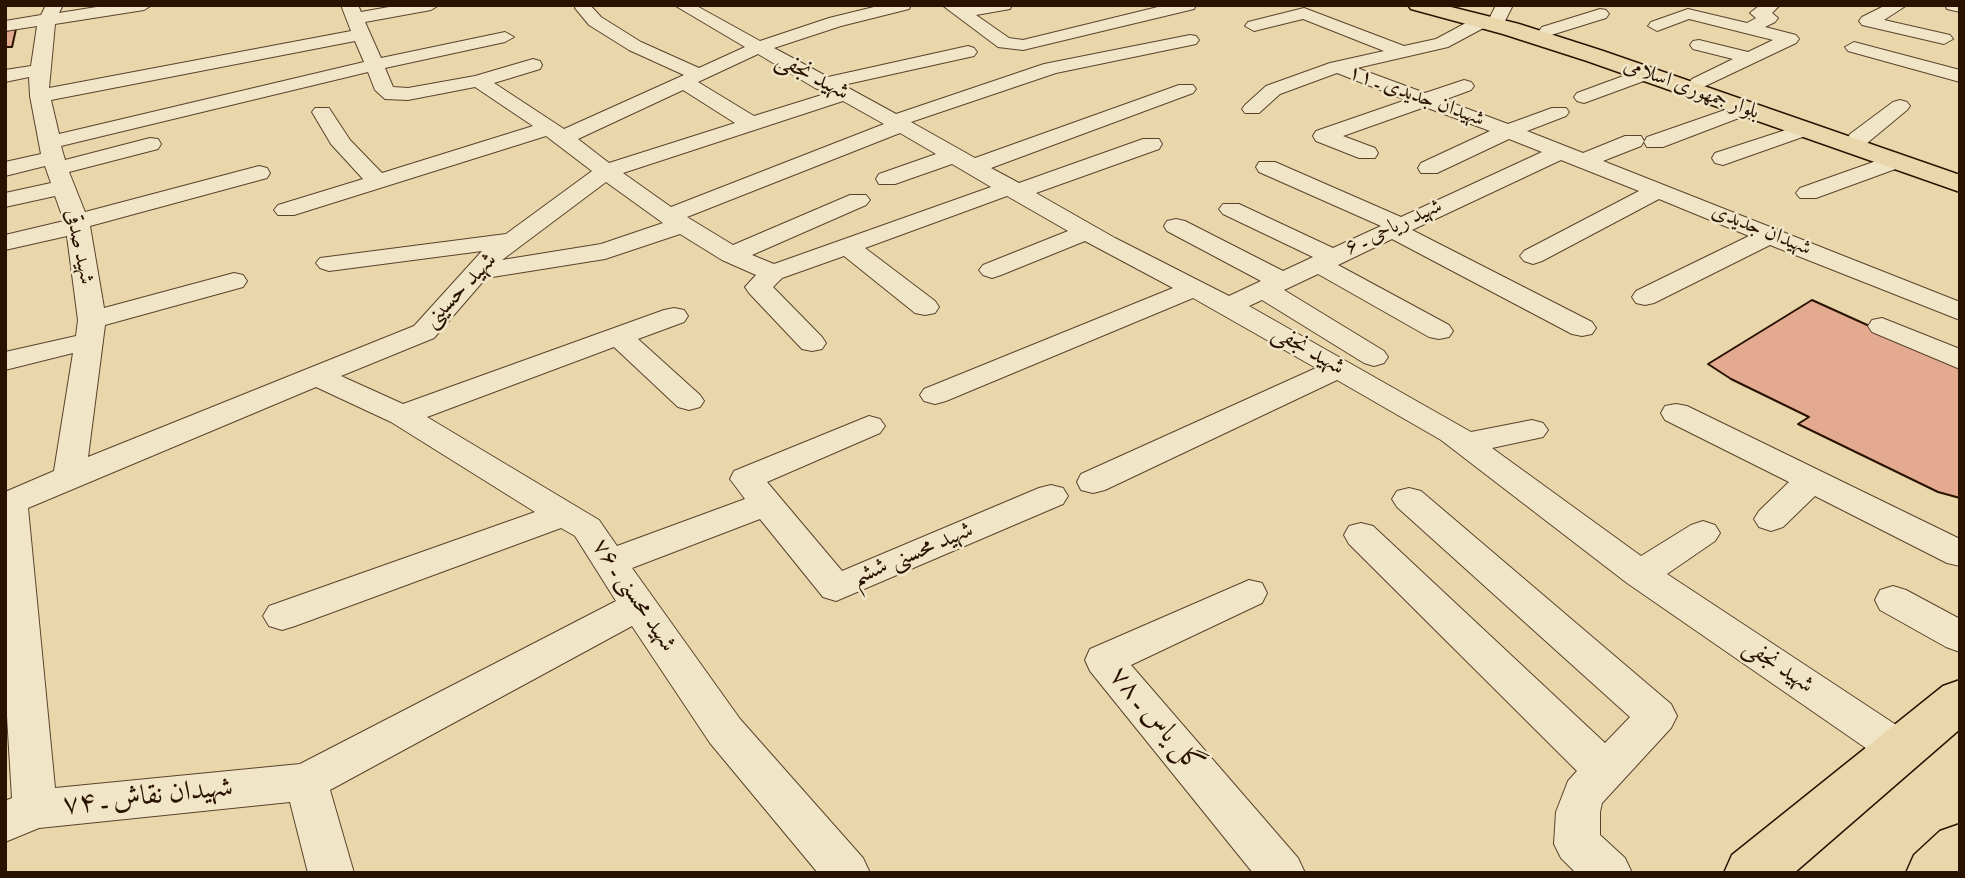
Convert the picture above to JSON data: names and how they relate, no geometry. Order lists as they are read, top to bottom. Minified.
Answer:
{"streets":{"main road":["بلوار جمهوری اسلامی"],"street":["شهید نجفی","شهیدان جدیدی ـ ۱۱","شهید ریاحی ـ ۶","شهیدان جدیدی","شهید صدقی","شهید حسینی","شهید محسنی ششم","شهید محسنی ـ ۷۶","گل یاس ـ ۷۸","شهیدان نقاش ـ ۷۴"]},"crossings":[["شهید نجفی","شهید ریاحی ـ ۶"],["شهید نجفی","شهید حسینی"],["بلوار جمهوری اسلامی","شهیدان جدیدی ـ ۱۱"],["شهیدان جدیدی ـ ۱۱","شهید ریاحی ـ ۶"],["شهیدان جدیدی ـ ۱۱","شهیدان جدیدی"],["شهید ریاحی ـ ۶","شهیدان جدیدی"],["شهید صدقی","شهید حسینی"],["شهید حسینی","شهید محسنی ـ ۷۶"],["شهید حسینی","شهیدان نقاش ـ ۷۴"]]}
